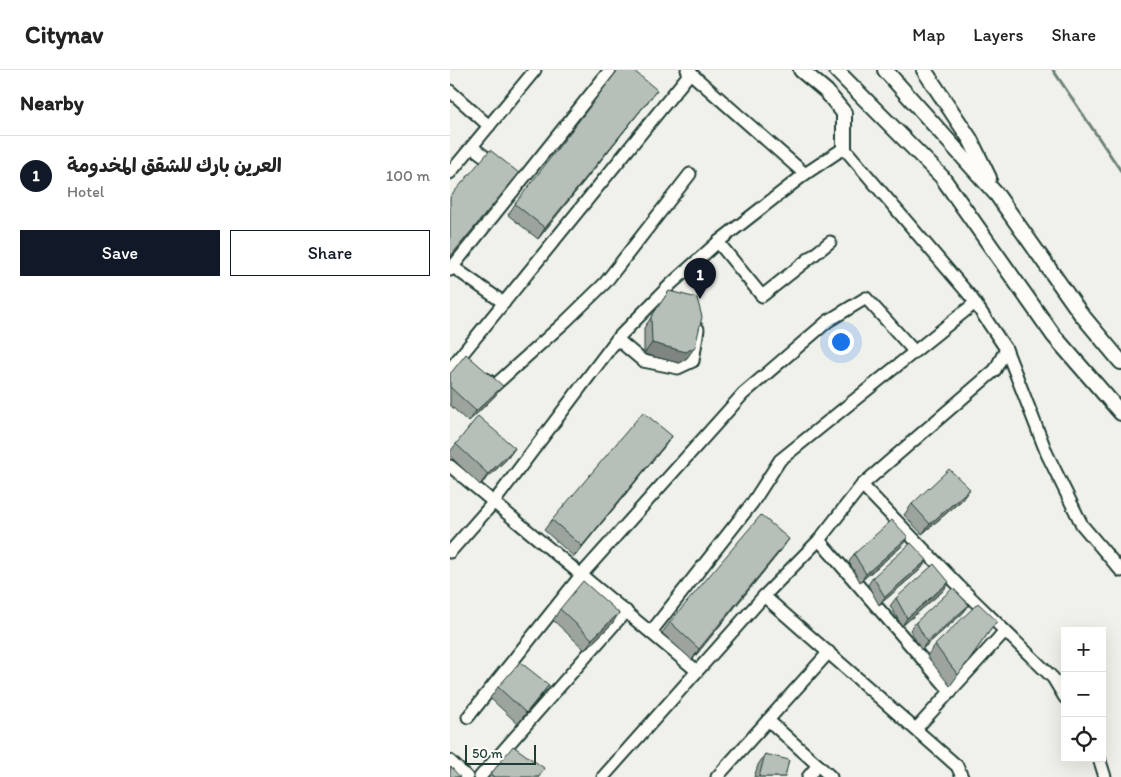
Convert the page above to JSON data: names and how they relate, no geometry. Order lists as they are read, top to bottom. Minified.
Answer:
{"scale_bar":"50 m","page":{"header":"Citynav","nav":["Map","Layers","Share"],"heading":"Nearby","list":[{"mark":"1","name":"العرين بارك للشقق المخدومة","note":"Hotel","value":"100 m"}],"buttons":["Save","Share"],"pins":"1","map_buttons":["+","−"],"scale":"50 m"}}
